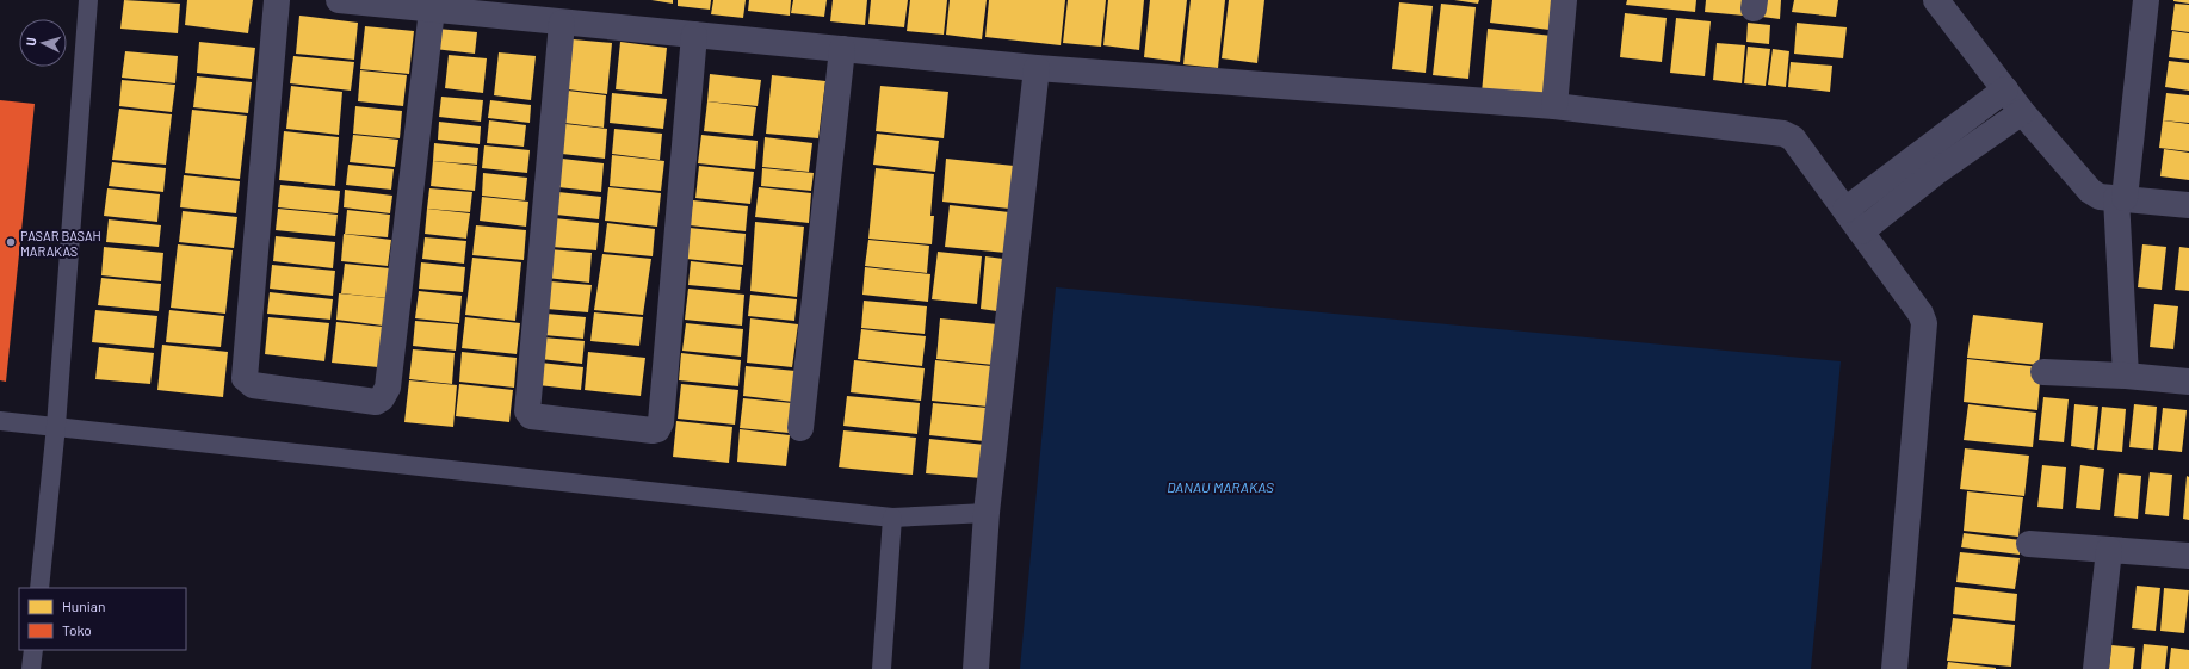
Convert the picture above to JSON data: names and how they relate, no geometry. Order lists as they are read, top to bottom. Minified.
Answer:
{"water":["DANAU MARAKAS"],"places":["PASAR BASAH MARAKAS"],"legend":["Hunian","Toko"],"north":"left"}
